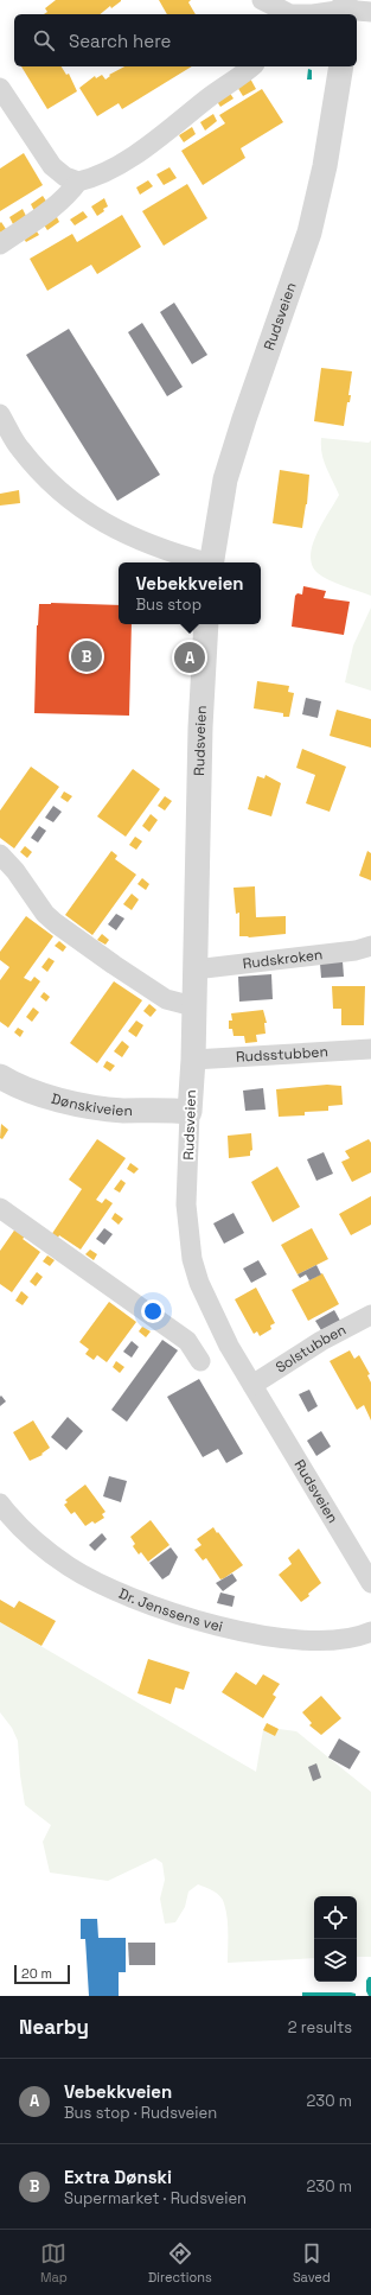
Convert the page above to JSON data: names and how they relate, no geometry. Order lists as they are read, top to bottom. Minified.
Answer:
{"streets":{"street":["Rudsveien","Rudskroken","Rudsstubben","Dønskiveien","Solstubben","Dr. Jenssens vei"]},"crossings":[["Rudsveien","Rudskroken"],["Rudsveien","Rudsstubben"],["Rudsveien","Dønskiveien"],["Rudsveien","Solstubben"]],"scale_bar":"20 m","page":{"search":"Search here","popup":["Vebekkveien","Bus stop"],"pins":["B","A"],"scale":"20 m","heading":["Nearby","2 results"],"list":[{"mark":"A","name":"Vebekkveien","note":"Bus stop · Rudsveien","value":"230 m"},{"mark":"B","name":"Extra Dønski","note":"Supermarket · Rudsveien","value":"230 m"}],"nav":["Map","Directions","Saved"]}}
